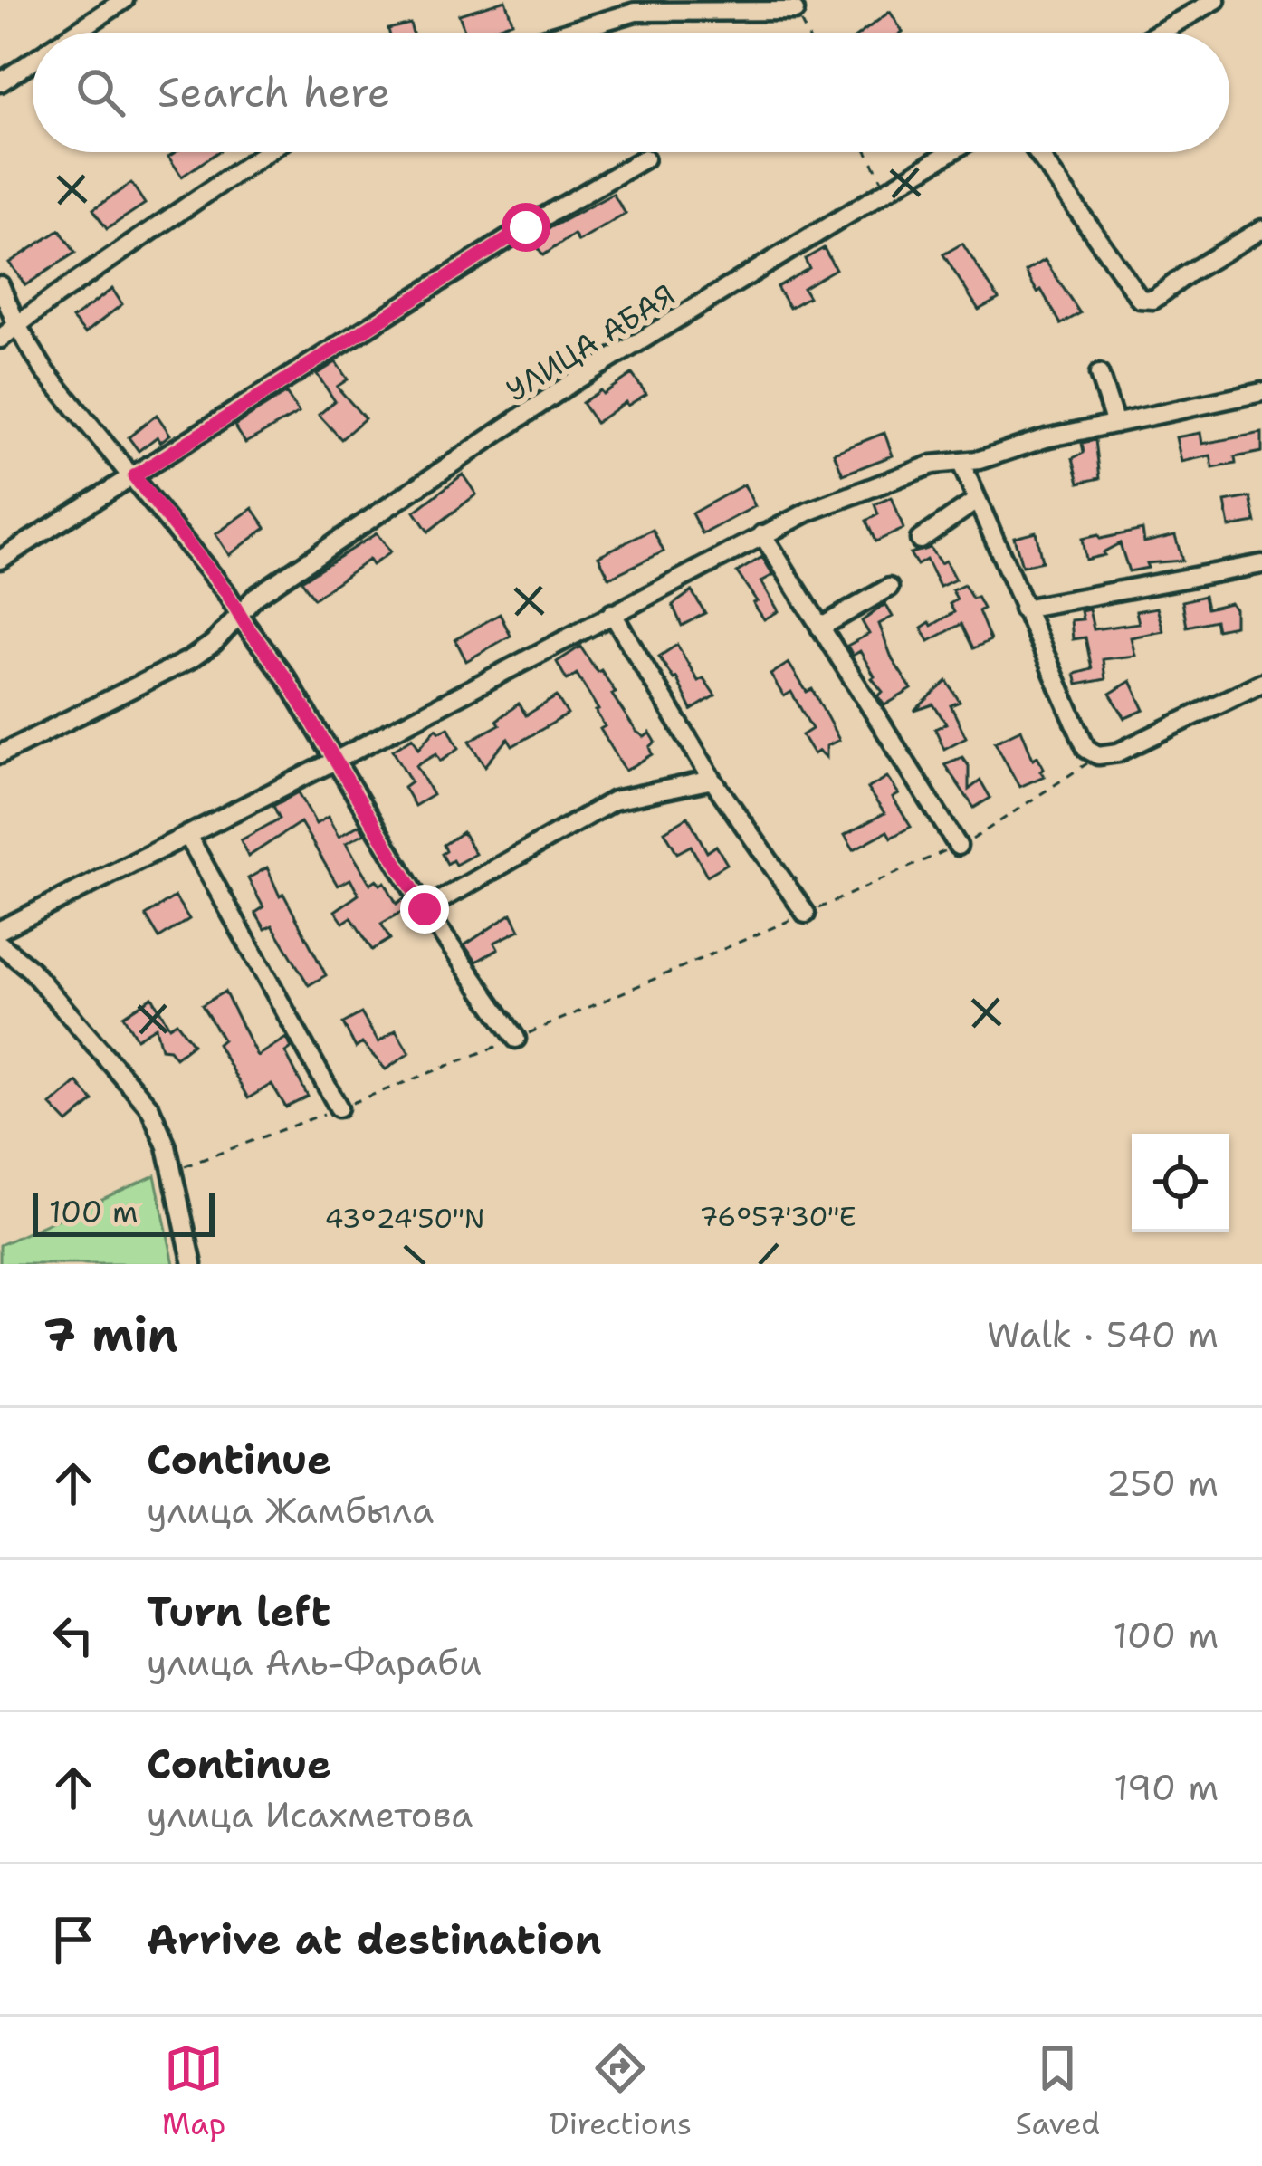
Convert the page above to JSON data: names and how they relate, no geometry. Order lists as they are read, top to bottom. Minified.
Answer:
{"streets":{"street":["УЛИЦА АБАЯ"]},"scale_bar":"100 m","page":{"search":"Search here","scale":"100 m","heading":["7 min","Walk · 540 m"],"list":[["Continue","улица Жамбыла","250 m"],["Turn left","улица Аль-Фараби","100 m"],["Continue","улица Исахметова","190 m"],"Arrive at destination"],"nav":["Map","Directions","Saved"]},"coordinates":["76°57'30\"E","43°24'50\"N"]}
